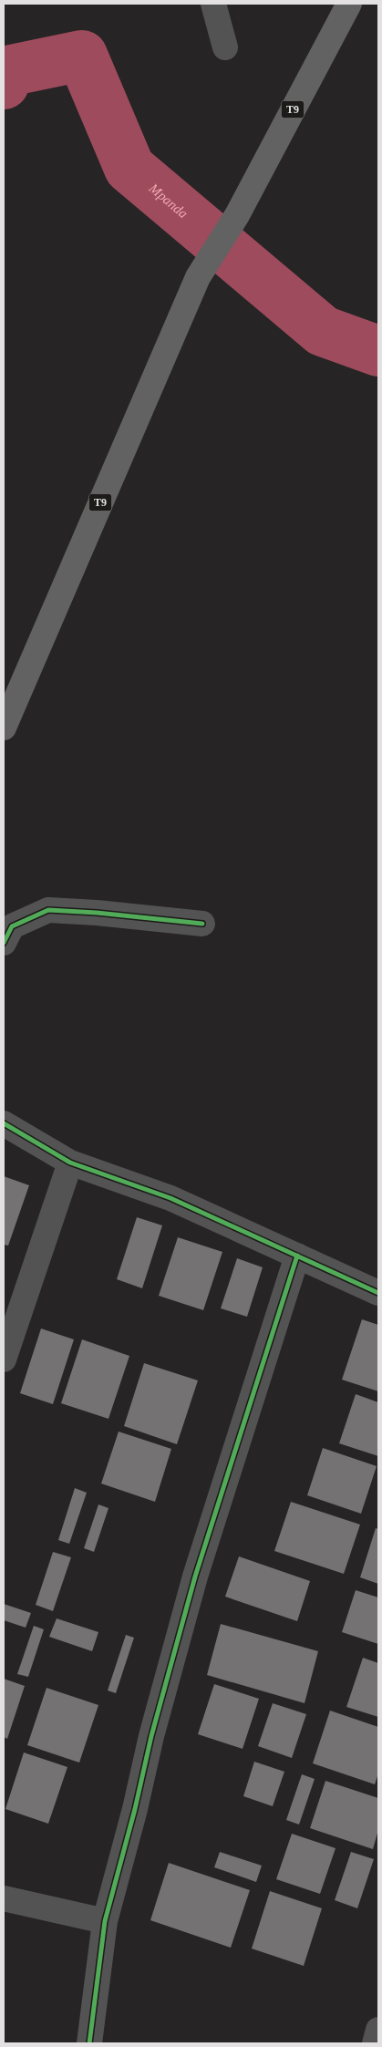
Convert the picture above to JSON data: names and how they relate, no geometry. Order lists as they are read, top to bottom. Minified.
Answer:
{"streets":{"highway":["T9"]},"water":["Mpanda"]}
